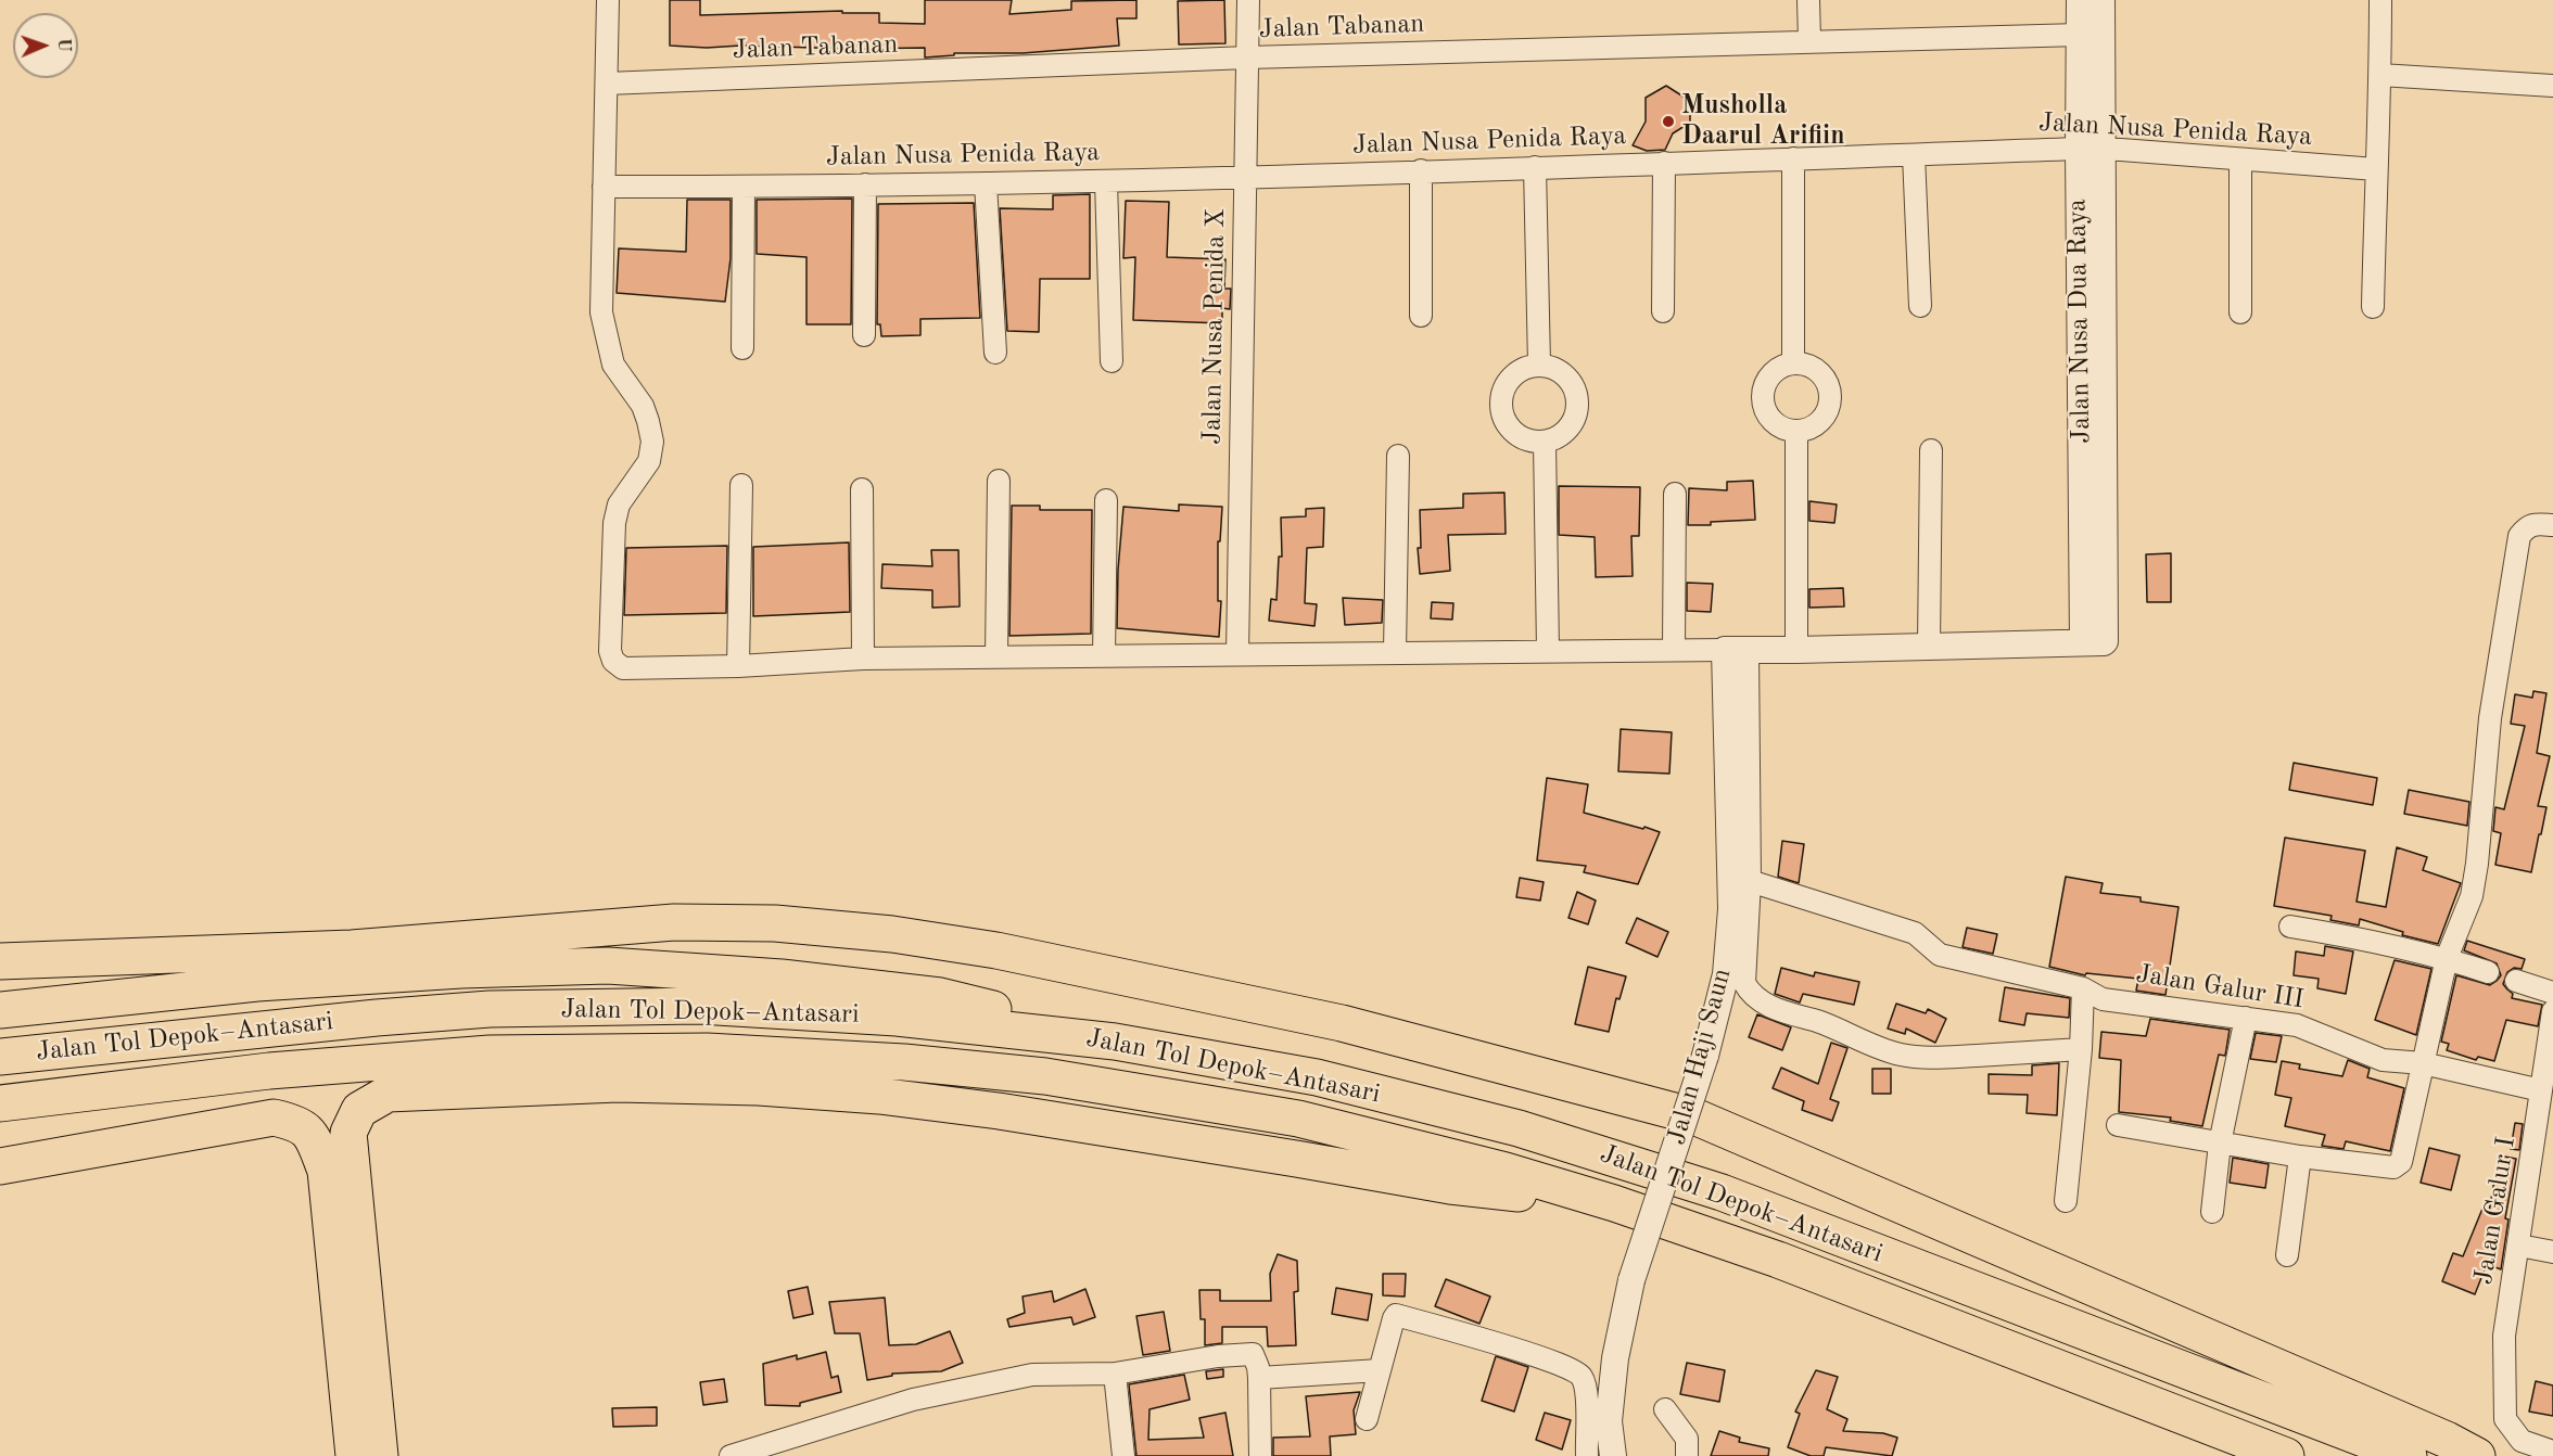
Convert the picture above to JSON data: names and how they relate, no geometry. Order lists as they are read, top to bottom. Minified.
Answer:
{"streets":{"highway":["Jalan Tol Depok–Antasari"],"street":["Jalan Tabanan","Jalan Nusa Penida Raya","Jalan Nusa Dua Raya","Jalan Nusa Penida X","Jalan Galur III","Jalan Haji Saun","Jalan Galur I"]},"crossings":[["Jalan Tabanan","Jalan Nusa Dua Raya"],["Jalan Tabanan","Jalan Nusa Penida X"],["Jalan Nusa Penida Raya","Jalan Nusa Dua Raya"],["Jalan Nusa Penida Raya","Jalan Nusa Penida X"],["Jalan Galur III","Jalan Galur I"]],"places":["Musholla Daarul Arifiin"],"north":"right"}
